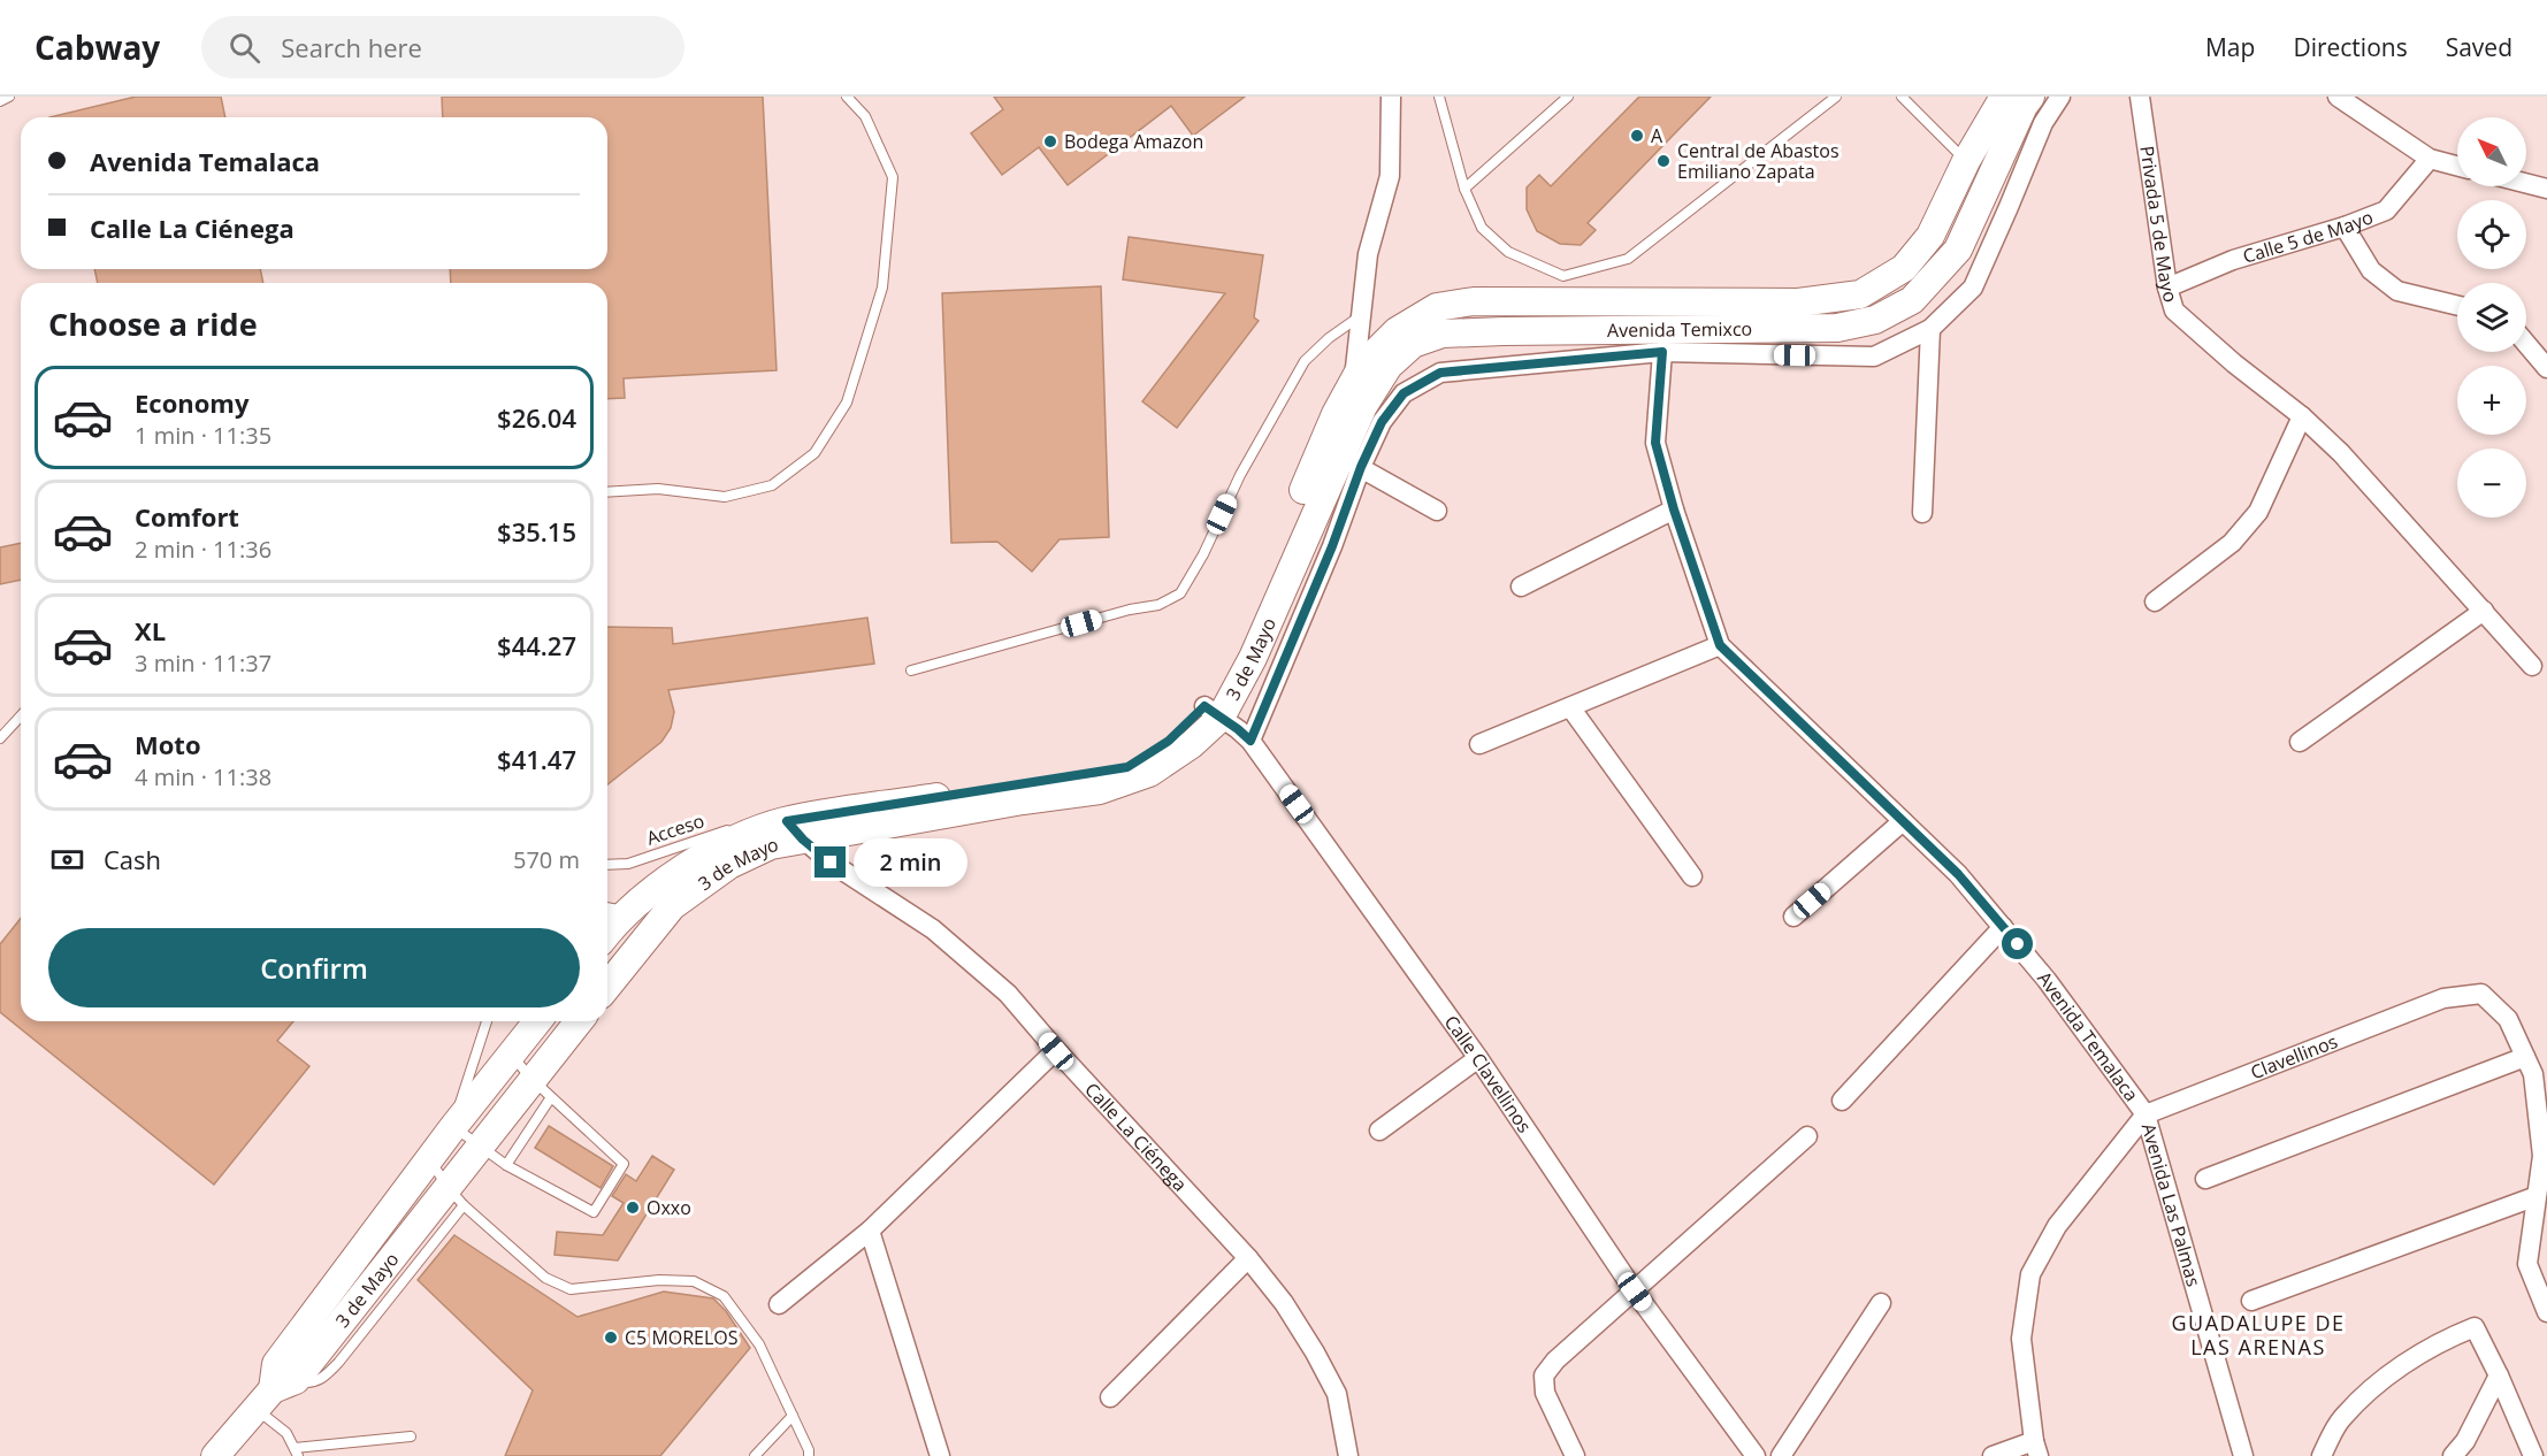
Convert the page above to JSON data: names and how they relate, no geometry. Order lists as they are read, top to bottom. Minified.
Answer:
{"streets":{"main road":["Avenida Temixco","3 de Mayo"],"street":["Privada 5 de Mayo","Calle 5 de Mayo","Avenida Temalaca","Clavellinos","Calle Clavellinos","Calle La Ciénega","Avenida Las Palmas"],"lane":["Acceso"]},"crossings":[["Privada 5 de Mayo","Calle 5 de Mayo"],["Avenida Temixco","3 de Mayo"],["3 de Mayo","Acceso"],["3 de Mayo","Calle Clavellinos"],["3 de Mayo","Calle La Ciénega"],["Acceso","Calle La Ciénega"],["Avenida Temalaca","Clavellinos"],["Avenida Temalaca","Avenida Las Palmas"],["Clavellinos","Avenida Las Palmas"]],"districts":["GUADALUPE DE LAS ARENAS"],"places":["A","Bodega Amazon","Central de Abastos Emiliano Zapata","Oxxo","C5 MORELOS"],"north":"top left","page":{"header":"Cabway","search":"Search here","nav":["Map","Directions","Saved"],"map_buttons":["+","−"],"banner":["Avenida Temalaca","Calle La Ciénega"],"heading":"Choose a ride","list":[{"name":"Economy","note":"1 min · 11:35","value":"$26.04"},{"name":"Comfort","note":"2 min · 11:36","value":"$35.15"},{"name":"XL","note":"3 min · 11:37","value":"$44.27"},{"name":"Moto","note":"4 min · 11:38","value":"$41.47"}],"pay":["Cash","570 m"],"bubble":"2 min","buttons":"Confirm"}}
